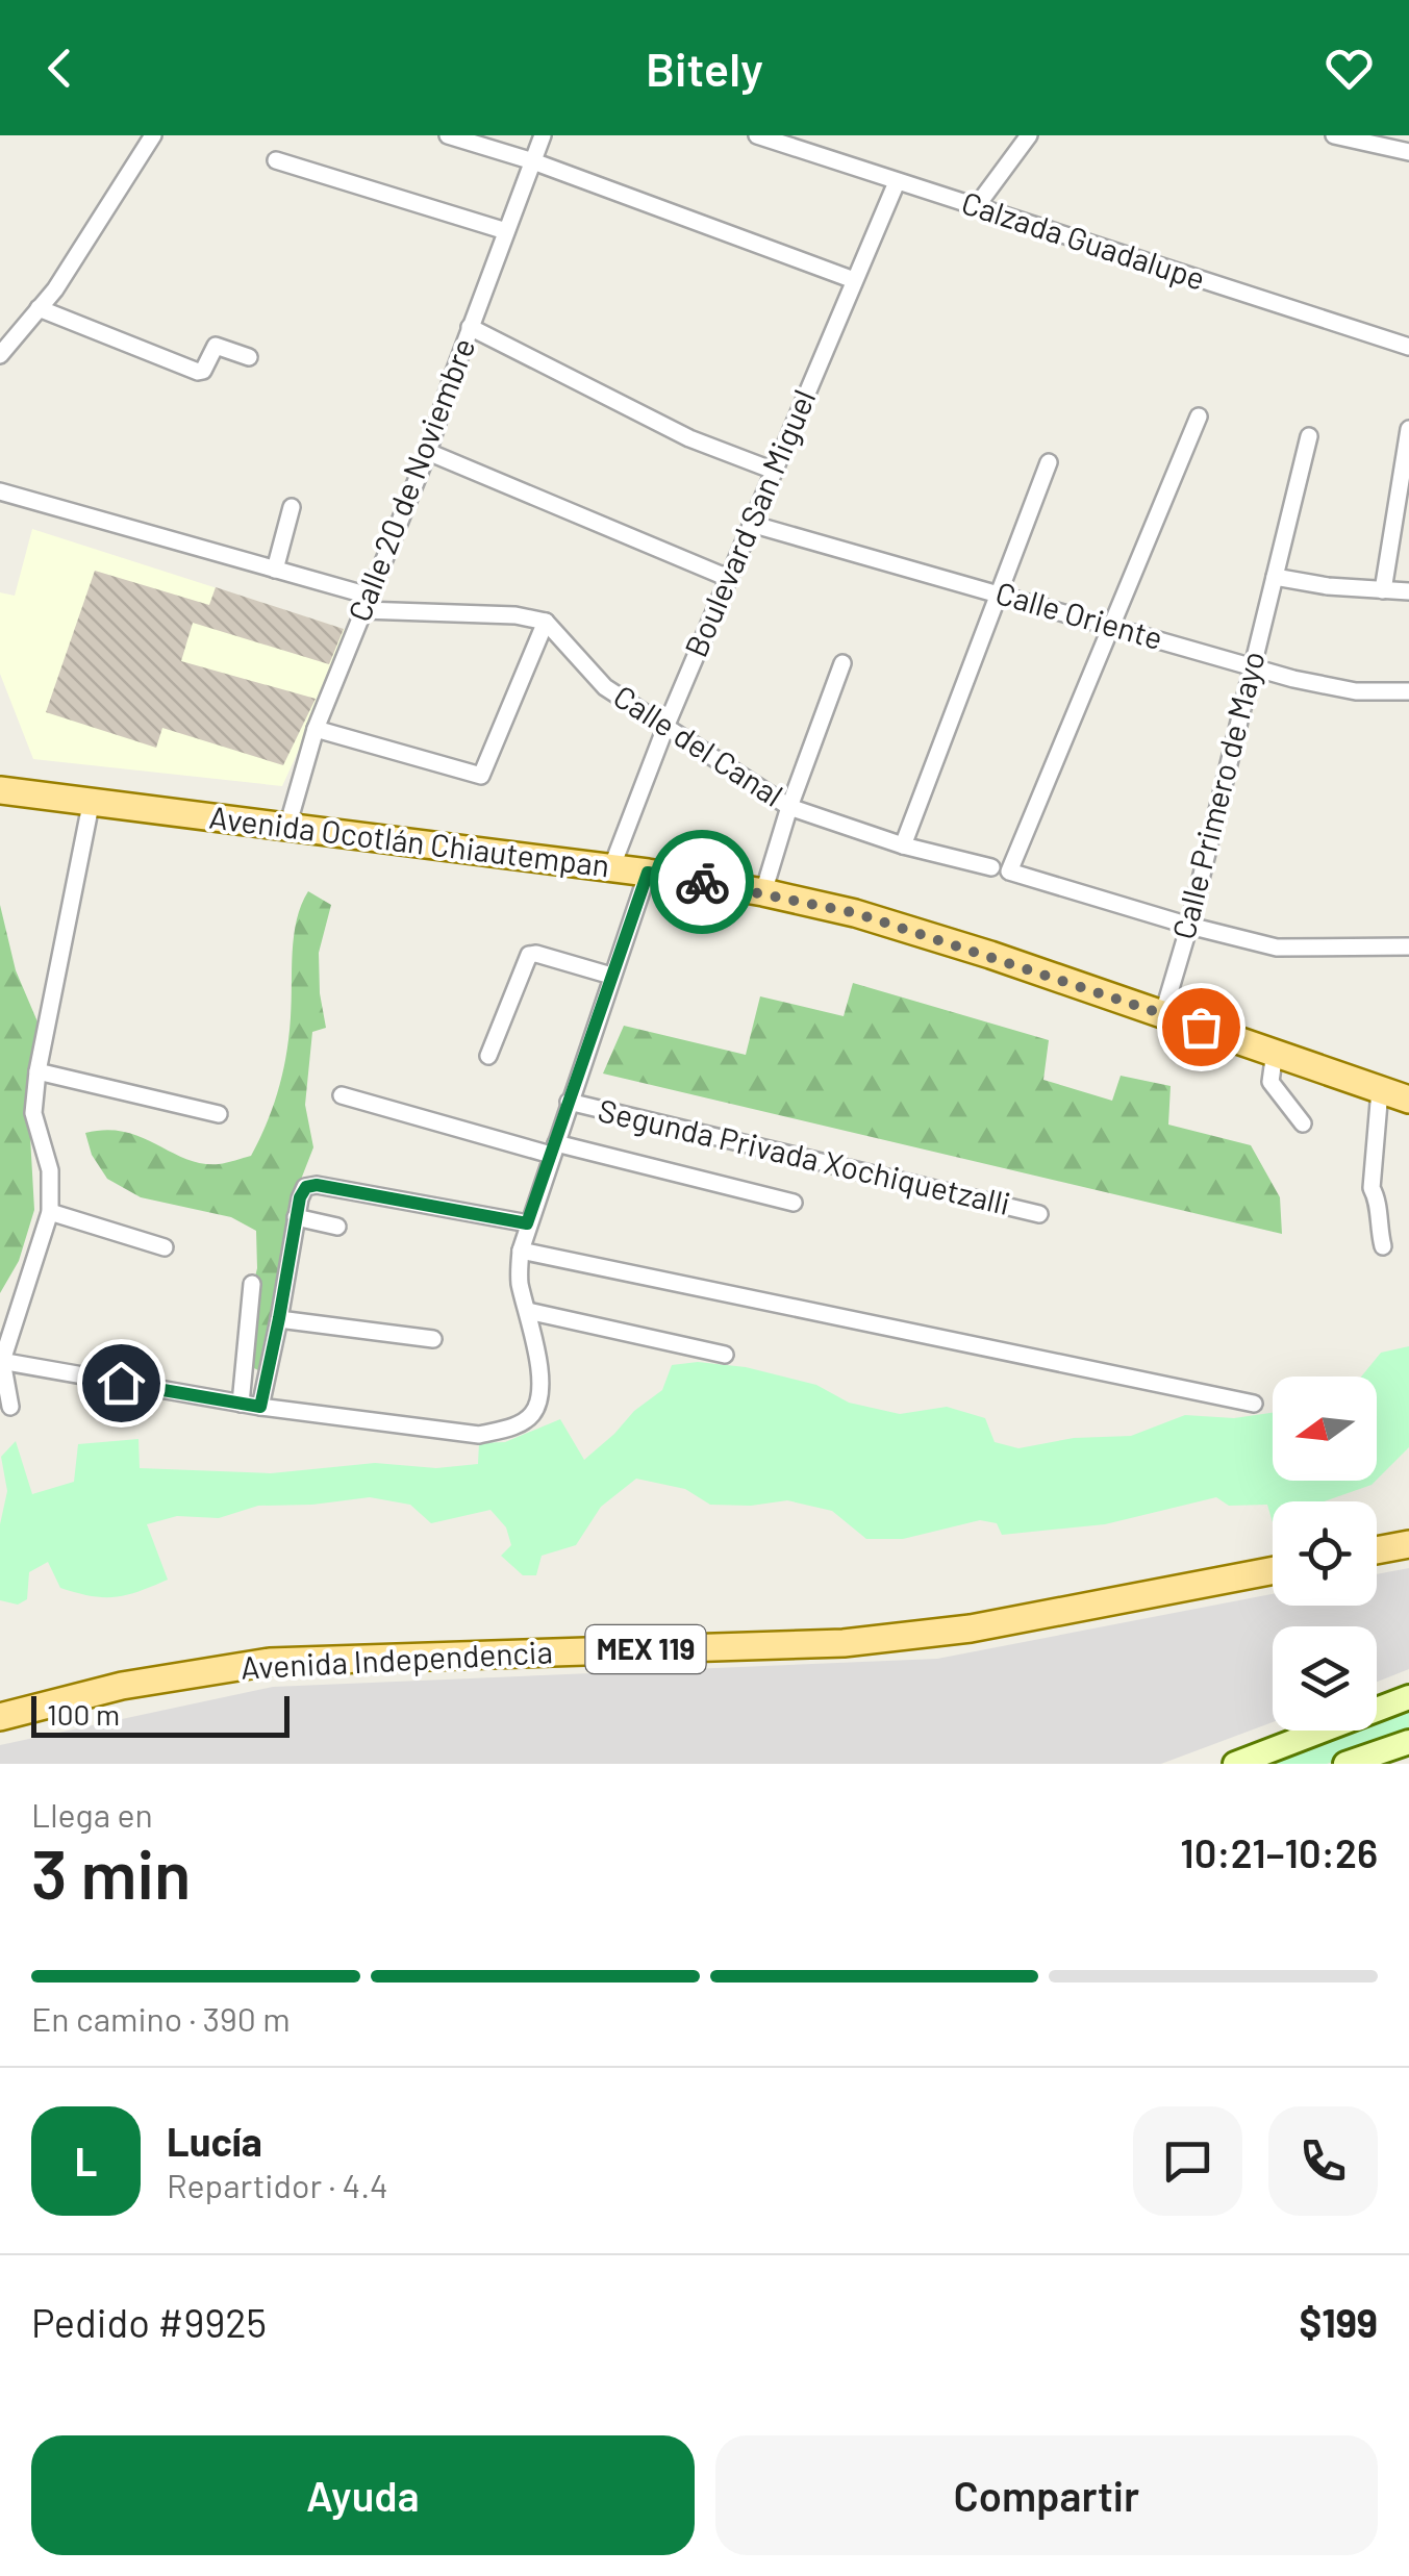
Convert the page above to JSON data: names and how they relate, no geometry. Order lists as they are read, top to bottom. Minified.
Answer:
{"streets":{"main road":["Avenida Ocotlán Chiautempan","MEX 119","Avenida Independencia"],"street":["Calzada Guadalupe","Calle 20 de Noviembre","Boulevard San Miguel","Calle Oriente","Calle del Canal","Calle Primero de Mayo","Segunda Privada Xochiquetzalli"]},"crossings":[["Calzada Guadalupe","Boulevard San Miguel"],["Calle 20 de Noviembre","Avenida Ocotlán Chiautempan"],["Boulevard San Miguel","Calle Oriente"],["Boulevard San Miguel","Calle del Canal"],["Boulevard San Miguel","Avenida Ocotlán Chiautempan"],["Calle Oriente","Calle Primero de Mayo"],["Calle Primero de Mayo","Avenida Ocotlán Chiautempan"]],"scale_bar":"100 m","north":"left","page":{"header":"Bitely","scale":"100 m","heading":["3 min","Llega en","10:21–10:26"],"panel":["Lucía","Repartidor · 4.4","Pedido #9925","$199"],"bar":"En camino · 390 m","round":"L","buttons":["Ayuda","Compartir"]}}
